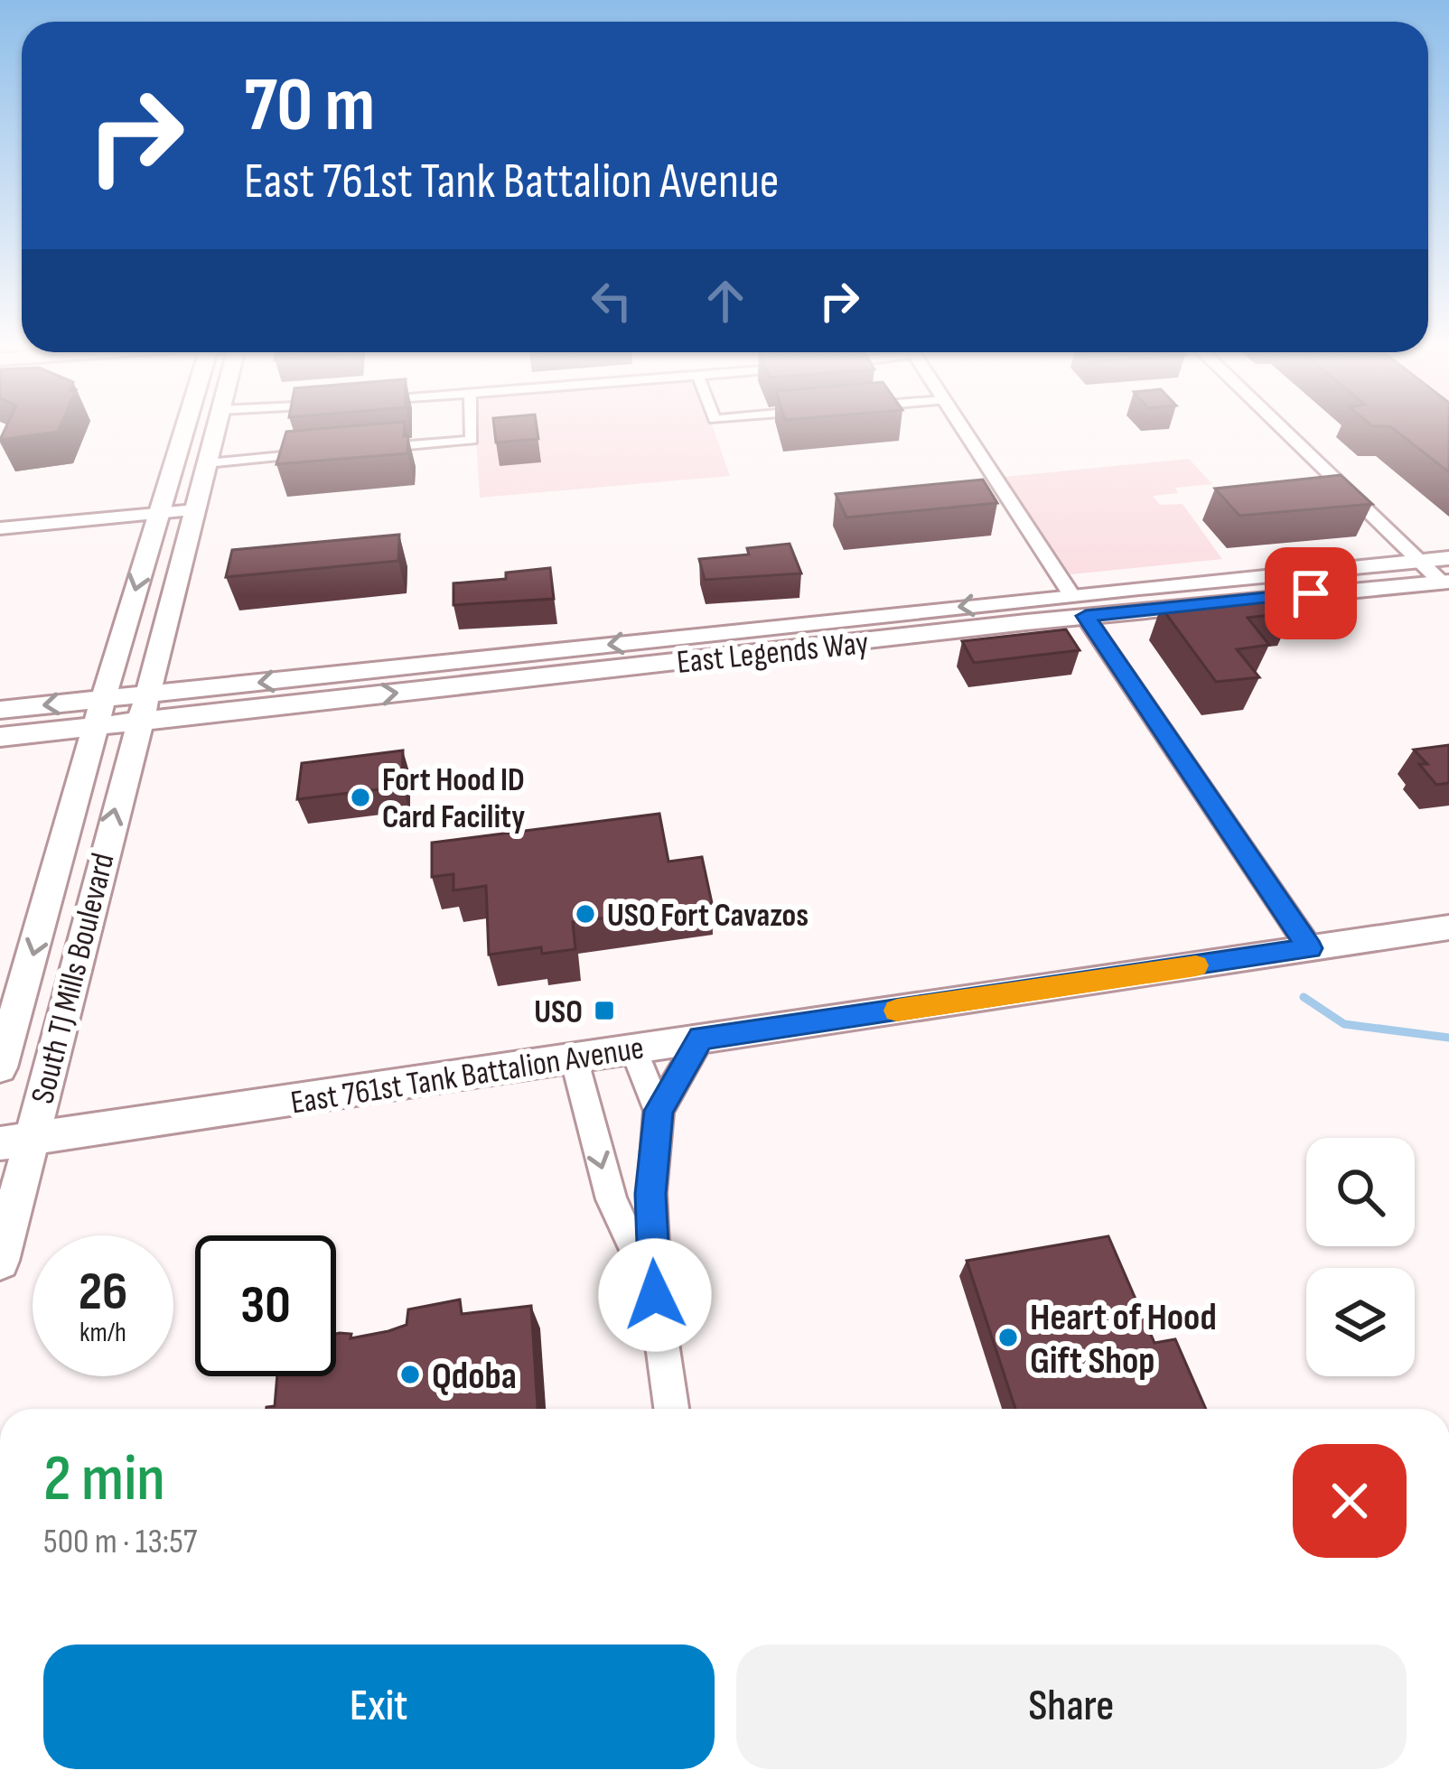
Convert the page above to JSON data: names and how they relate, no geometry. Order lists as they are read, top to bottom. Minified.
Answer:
{"streets":{"street":["East Legends Way","South TJ Mills Boulevard","East 761st Tank Battalion Avenue"]},"crossings":[["East Legends Way","South TJ Mills Boulevard"],["South TJ Mills Boulevard","East 761st Tank Battalion Avenue"]],"places":{"other":["Fort Hood ID Card Facility","USO Fort Cavazos","Heart of Hood Gift Shop","Qdoba"],"transit":["USO"]},"page":{"turn":["70 m","East 761st Tank Battalion Avenue"],"speed":"26 km/h","limit":"30","heading":["2 min","500 m · 13:57"],"buttons":["Exit","Share"]}}
